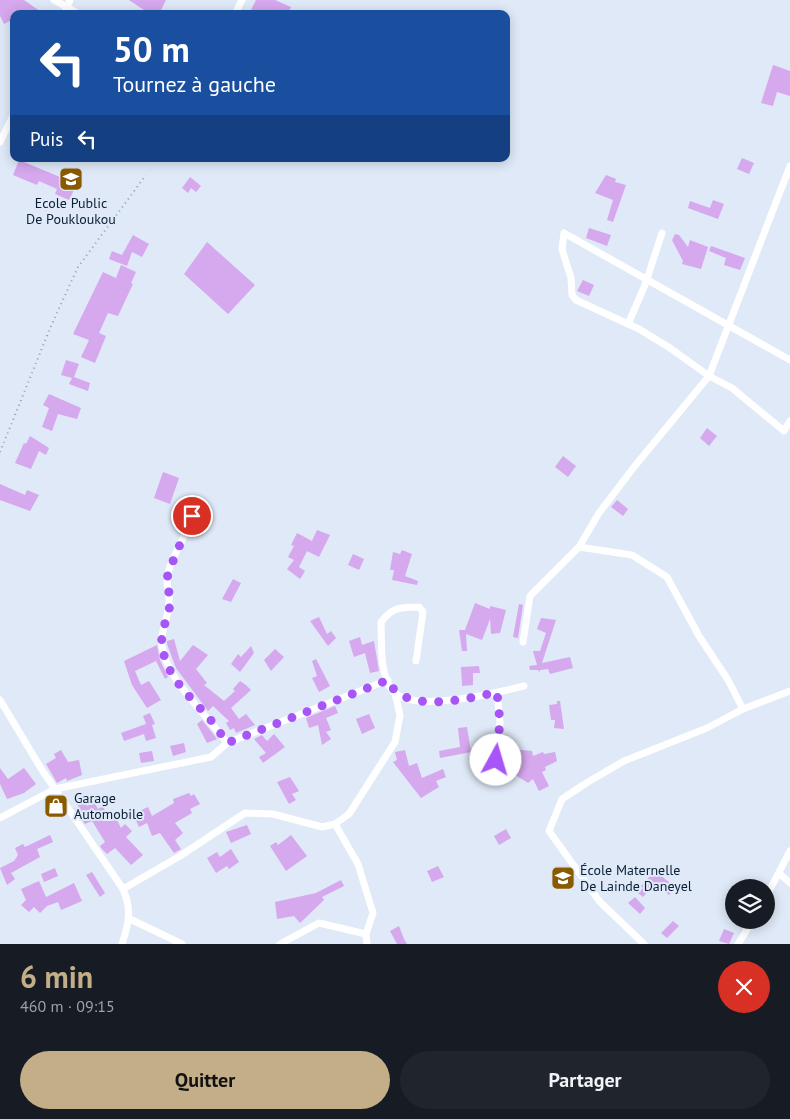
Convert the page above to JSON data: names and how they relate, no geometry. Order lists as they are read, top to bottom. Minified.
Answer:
{"places":{"school or university":["Ecole Public De Poukloukou","École Maternelle De Lainde Daneyel"],"shop":["Garage Automobile"]},"page":{"turn":["50 m","Tournez à gauche"],"then":"Puis","heading":["6 min","460 m · 09:15"],"buttons":["Quitter","Partager"]}}
